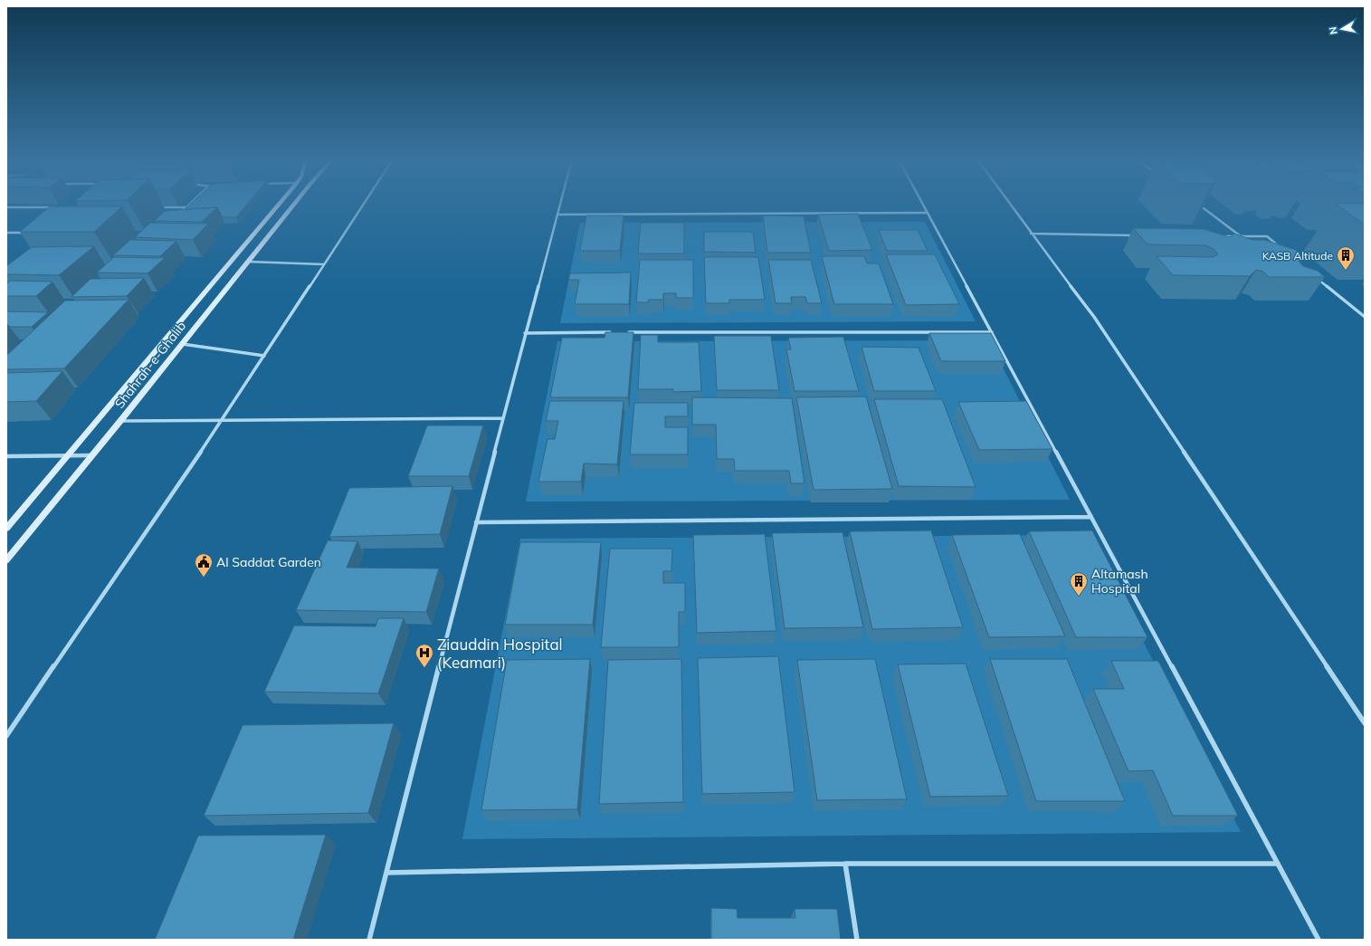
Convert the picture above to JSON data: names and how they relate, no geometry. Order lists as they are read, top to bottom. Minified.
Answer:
{"streets":{"main road":["Shahrah-e-Ghalib"]},"places":{"building":["KASB Altitude","Altamash Hospital"],"public building":["Al Saddat Garden"],"hospital":["Ziauddin Hospital (Keamari)"]},"north":"left"}
